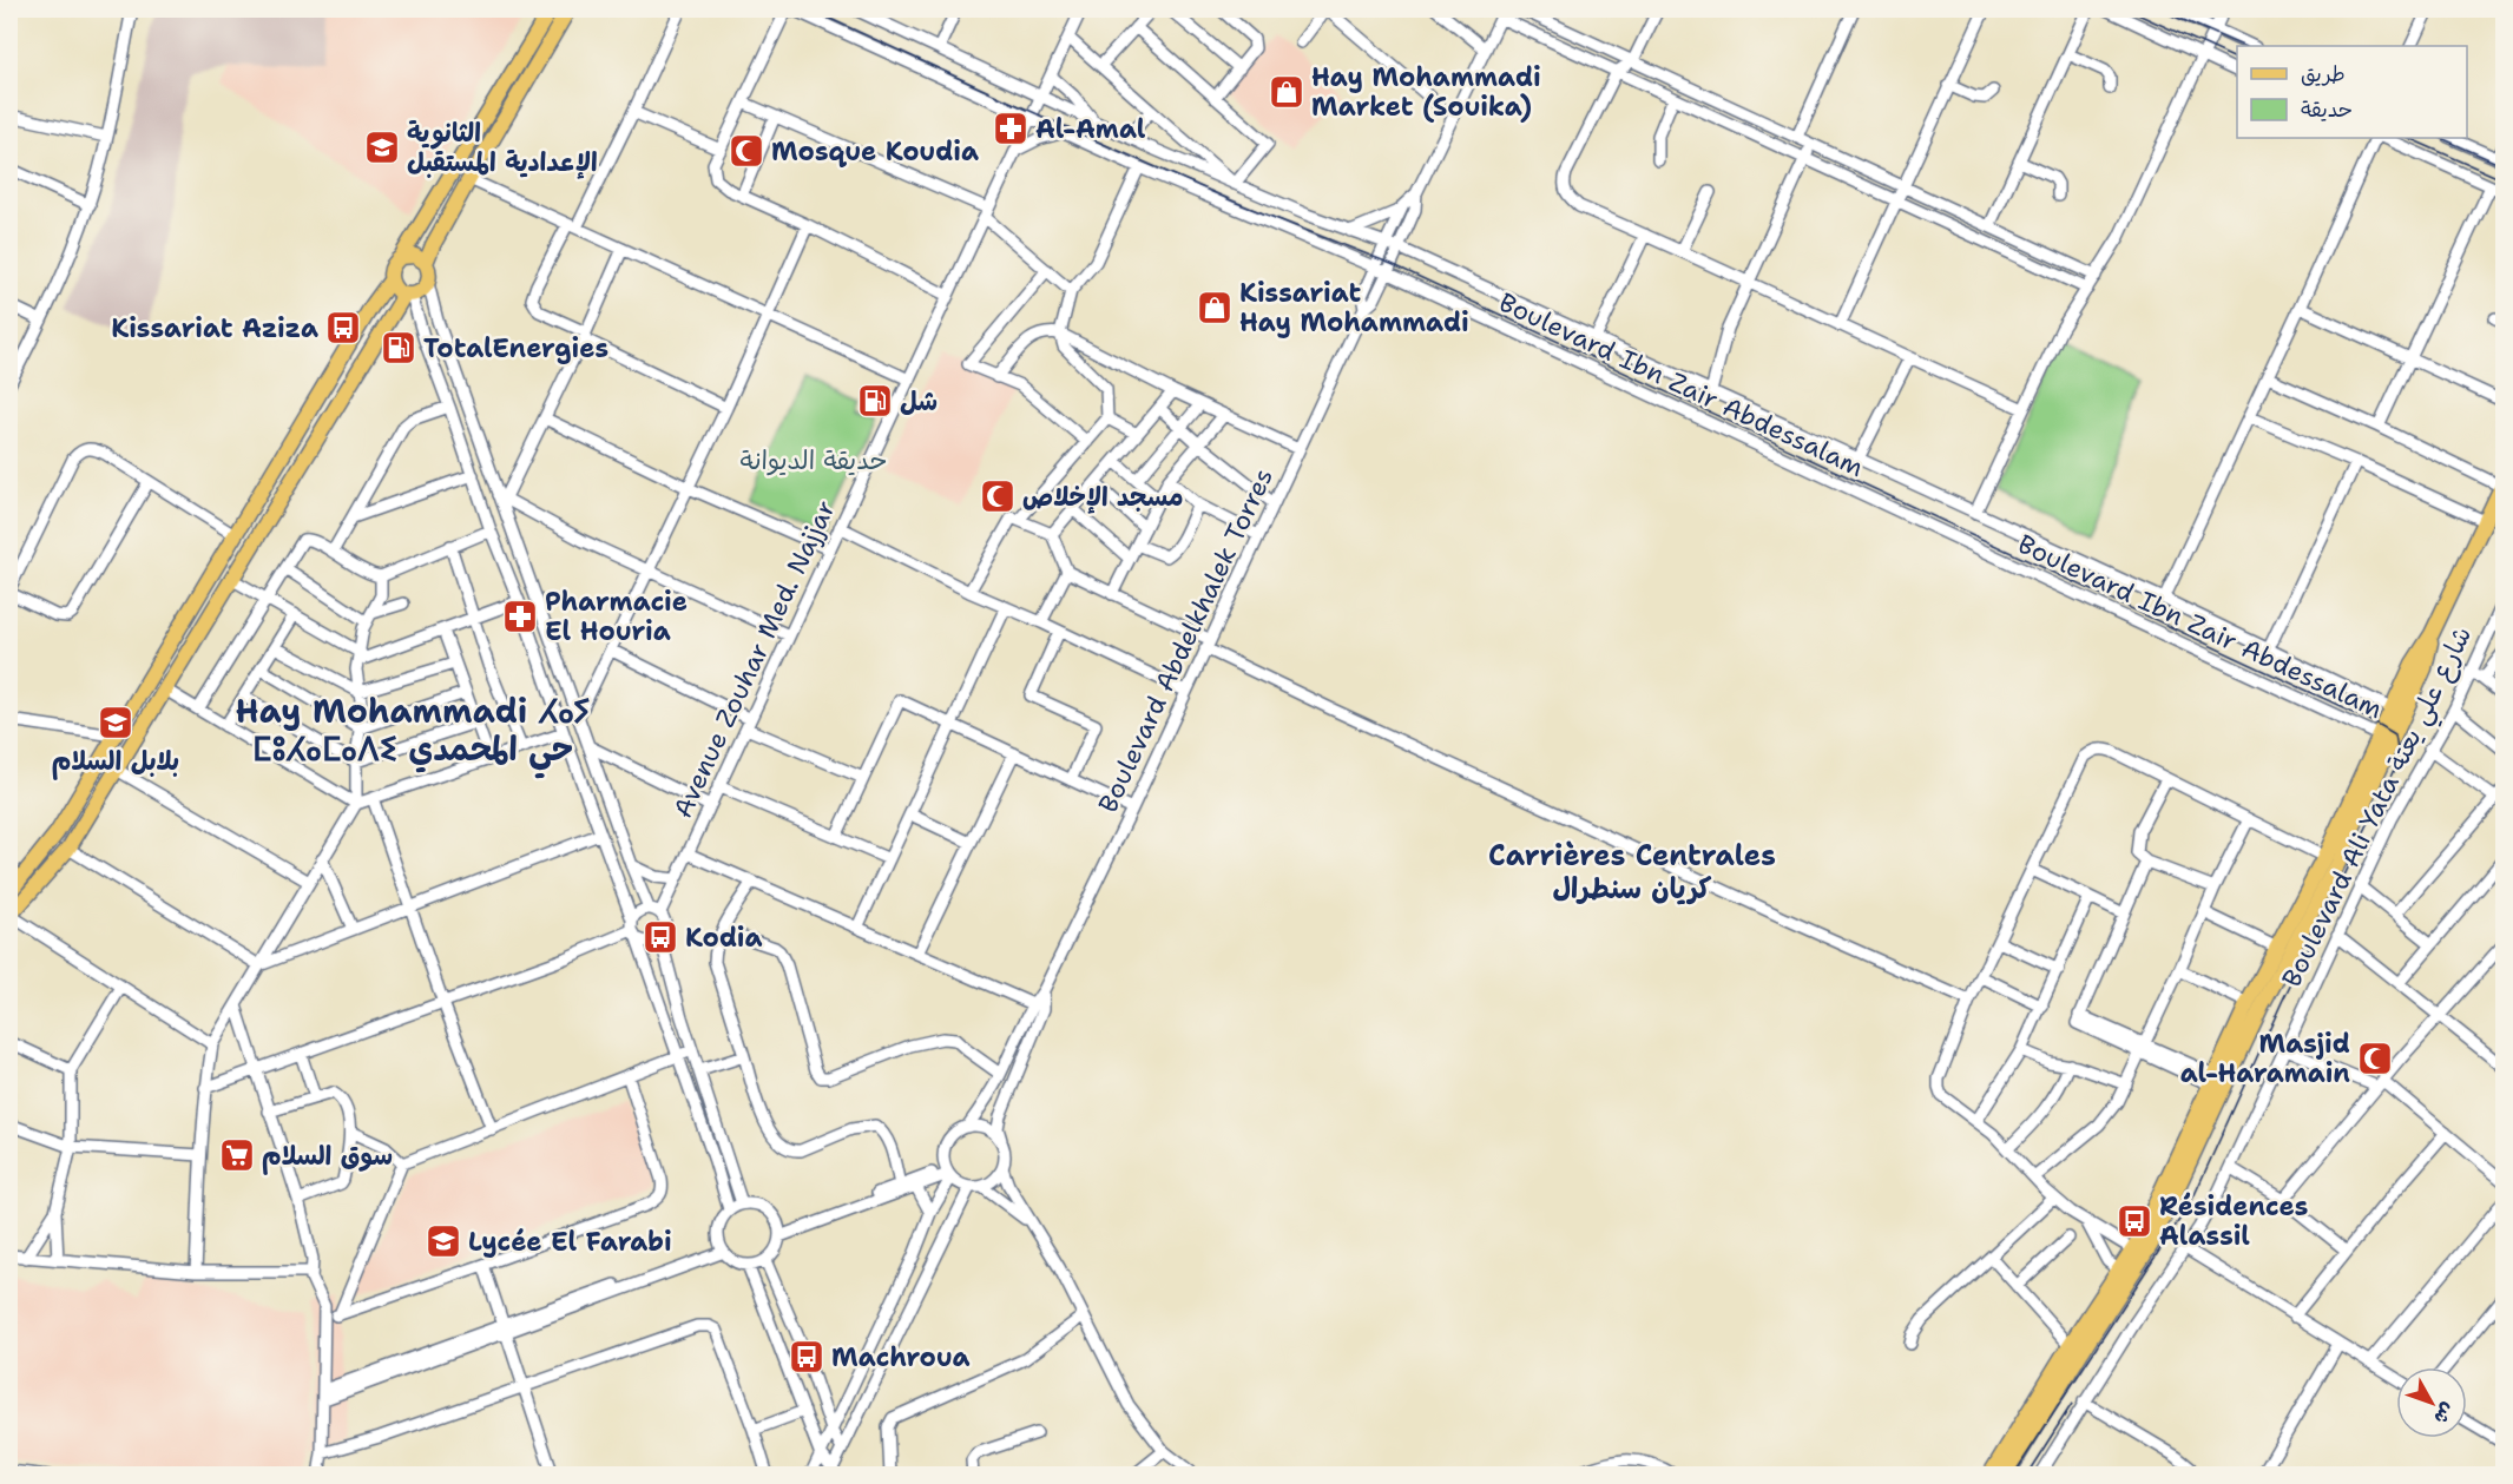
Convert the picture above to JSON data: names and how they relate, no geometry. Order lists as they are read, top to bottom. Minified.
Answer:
{"streets":{"main road":["Boulevard Ali Yata شارع علي يعتة"],"street":["Boulevard Ibn Zair Abdessalam","Boulevard Abdelkhalek Torres","Avenue Zouhar Med. Najjar"]},"crossings":[["Boulevard Ibn Zair Abdessalam","Boulevard Abdelkhalek Torres"],["Boulevard Ibn Zair Abdessalam","Avenue Zouhar Med. Najjar"],["Boulevard Ibn Zair Abdessalam","Boulevard Ali Yata شارع علي يعتة"]],"districts":["Hay Mohammadi ⵃⴰⵢ ⵎⵓⵃⴰⵎⴰⴷⵉ حي المحمدي","Carrières Centrales كريان سنطرال"],"parks":["حديقة الديوانة"],"places":{"shop":["Hay Mohammadi Market (Souika)","Kissariat Hay Mohammadi"],"pharmacy":["Al-Amal","Pharmacie El Houria"],"school or university":["الثانوية الإعدادية المستقبل","بلابل السلام","Lycée El Farabi"],"mosque":["Mosque Koudia","مسجد الإخلاص","Masjid al-Haramain"],"bus stop":["Kissariat Aziza","Kodia","Résidences Alassil","Machroua"],"fuel station":["TotalEnergies","شل"],"supermarket":["سوق السلام"]},"legend":["طريق","حديقة"],"north":"bottom right"}
